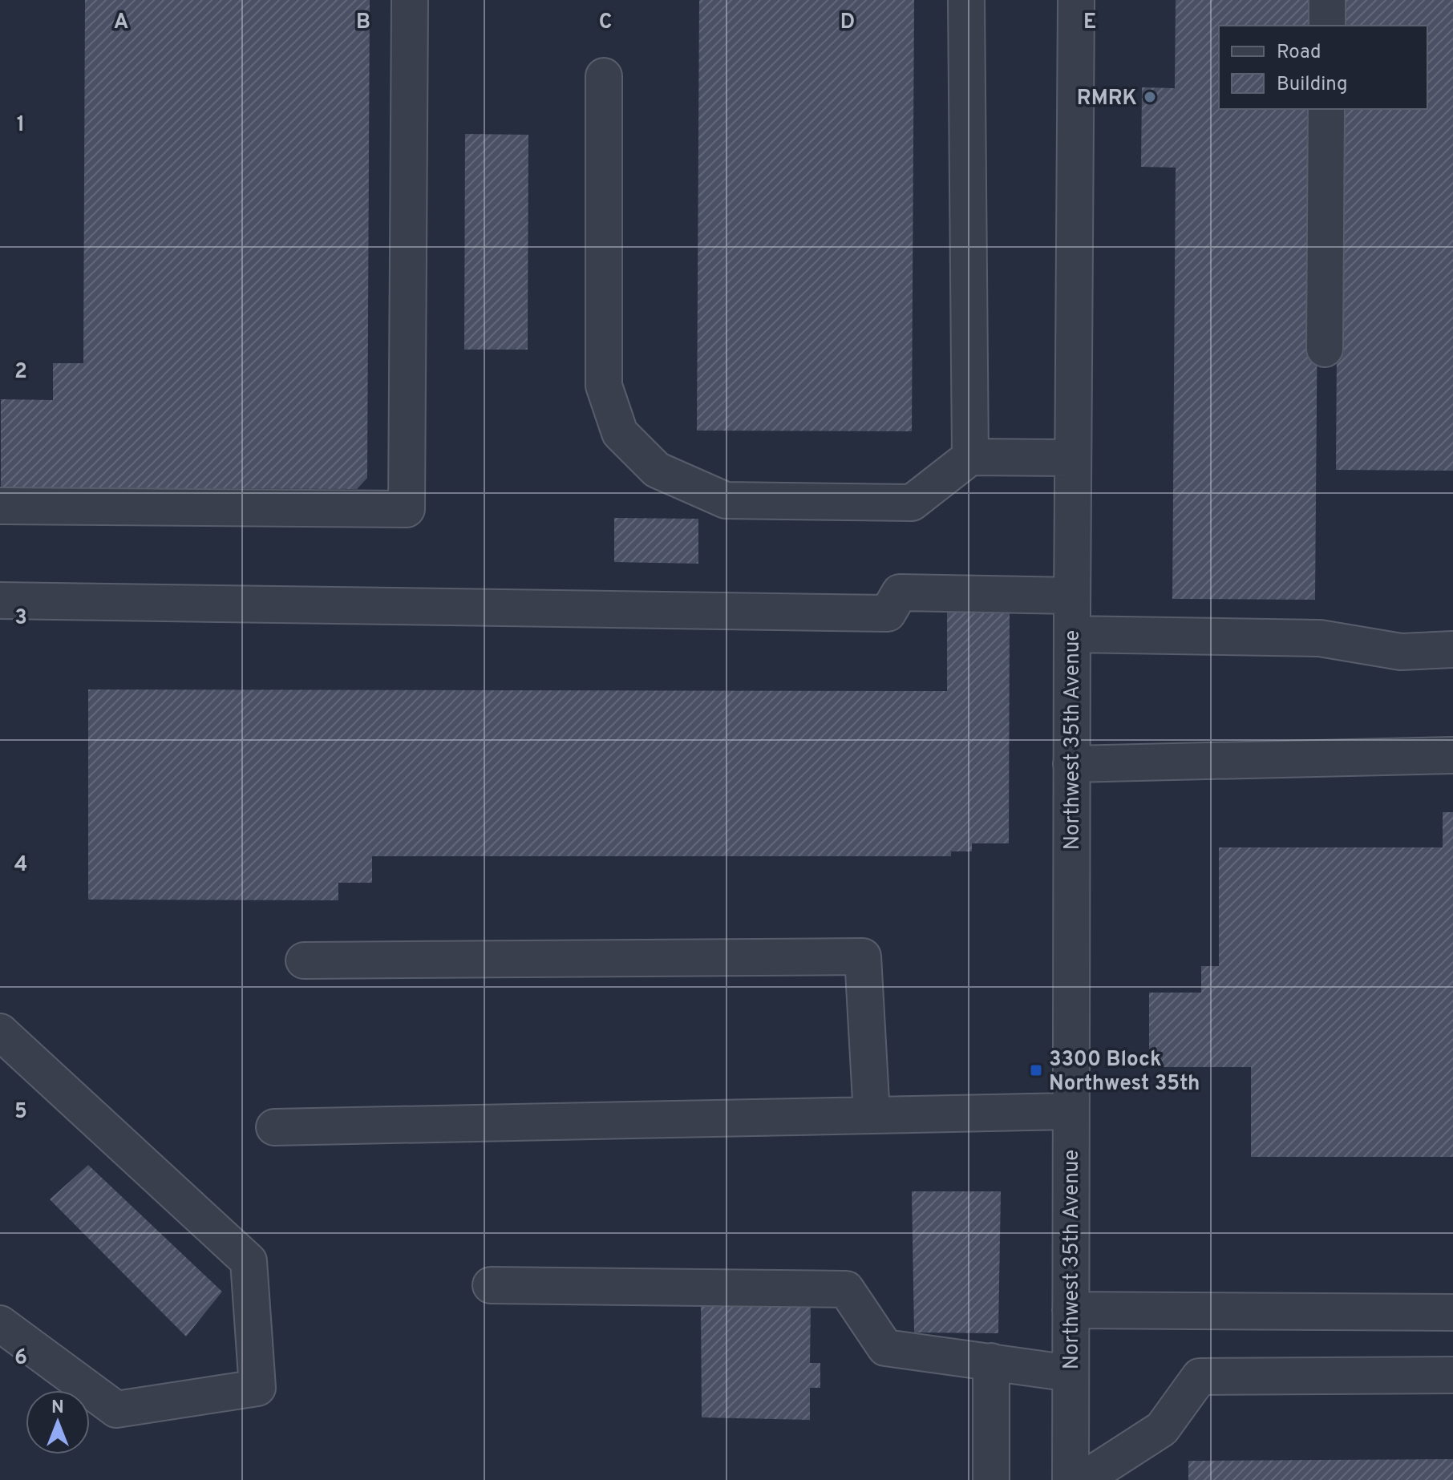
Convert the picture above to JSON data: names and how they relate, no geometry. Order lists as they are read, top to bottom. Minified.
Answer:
{"streets":{"street":["Northwest 35th Avenue"]},"places":{"other":["RMRK"],"transit":["3300 Block Northwest 35th"]},"legend":["Road","Building"],"north":"top","grid":{"columns":["A","B","C","D","E"],"rows":["1","2","3","4","5","6"]}}
